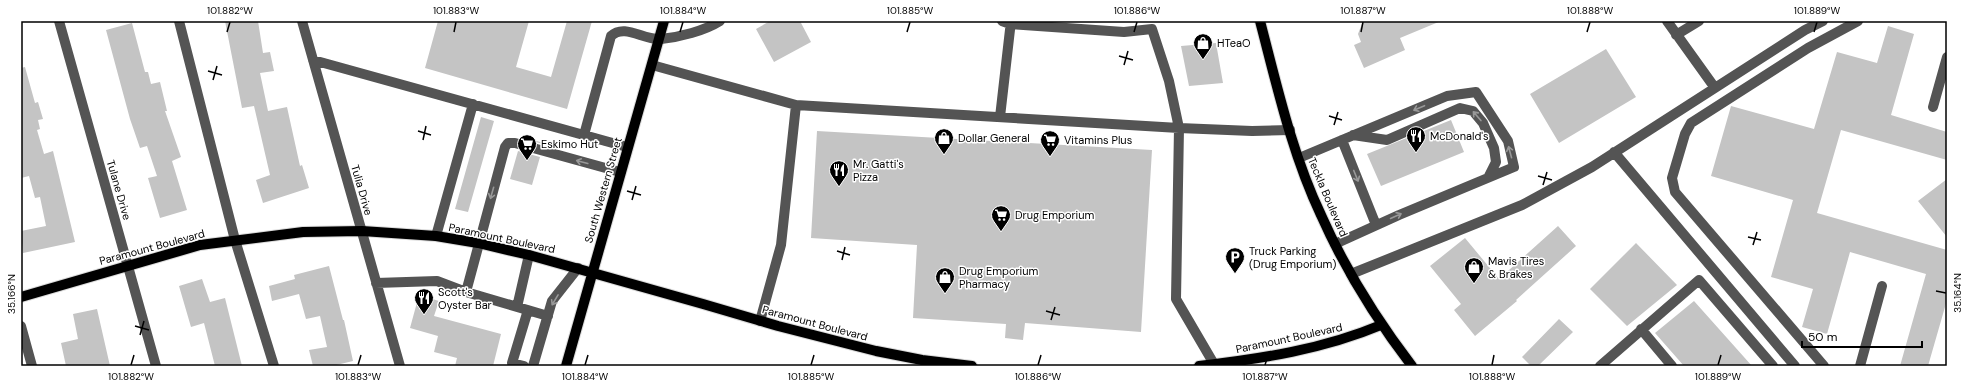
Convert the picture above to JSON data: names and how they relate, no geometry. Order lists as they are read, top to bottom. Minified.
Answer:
{"streets":{"main road":["South Western Street","Teckla Boulevard","Paramount Boulevard"],"street":["Tulane Drive","Tulia Drive"]},"crossings":[["Tulane Drive","Paramount Boulevard"],["Tulia Drive","Paramount Boulevard"],["South Western Street","Paramount Boulevard"],["Teckla Boulevard","Paramount Boulevard"]],"places":{"shop":["HTeaO","Dollar General","Mavis Tires & Brakes","Drug Emporium Pharmacy"],"restaurant":["McDonald's","Mr. Gatti's Pizza","Scott's Oyster Bar"],"supermarket":["Vitamins Plus","Eskimo Hut","Drug Emporium"],"parking":["Truck Parking (Drug Emporium)"]},"scale_bar":"50 m","coordinates":["101.882°W","101.883°W","101.884°W","101.885°W","101.886°W","101.887°W","101.888°W","101.889°W","35.164°N","35.166°N"]}
